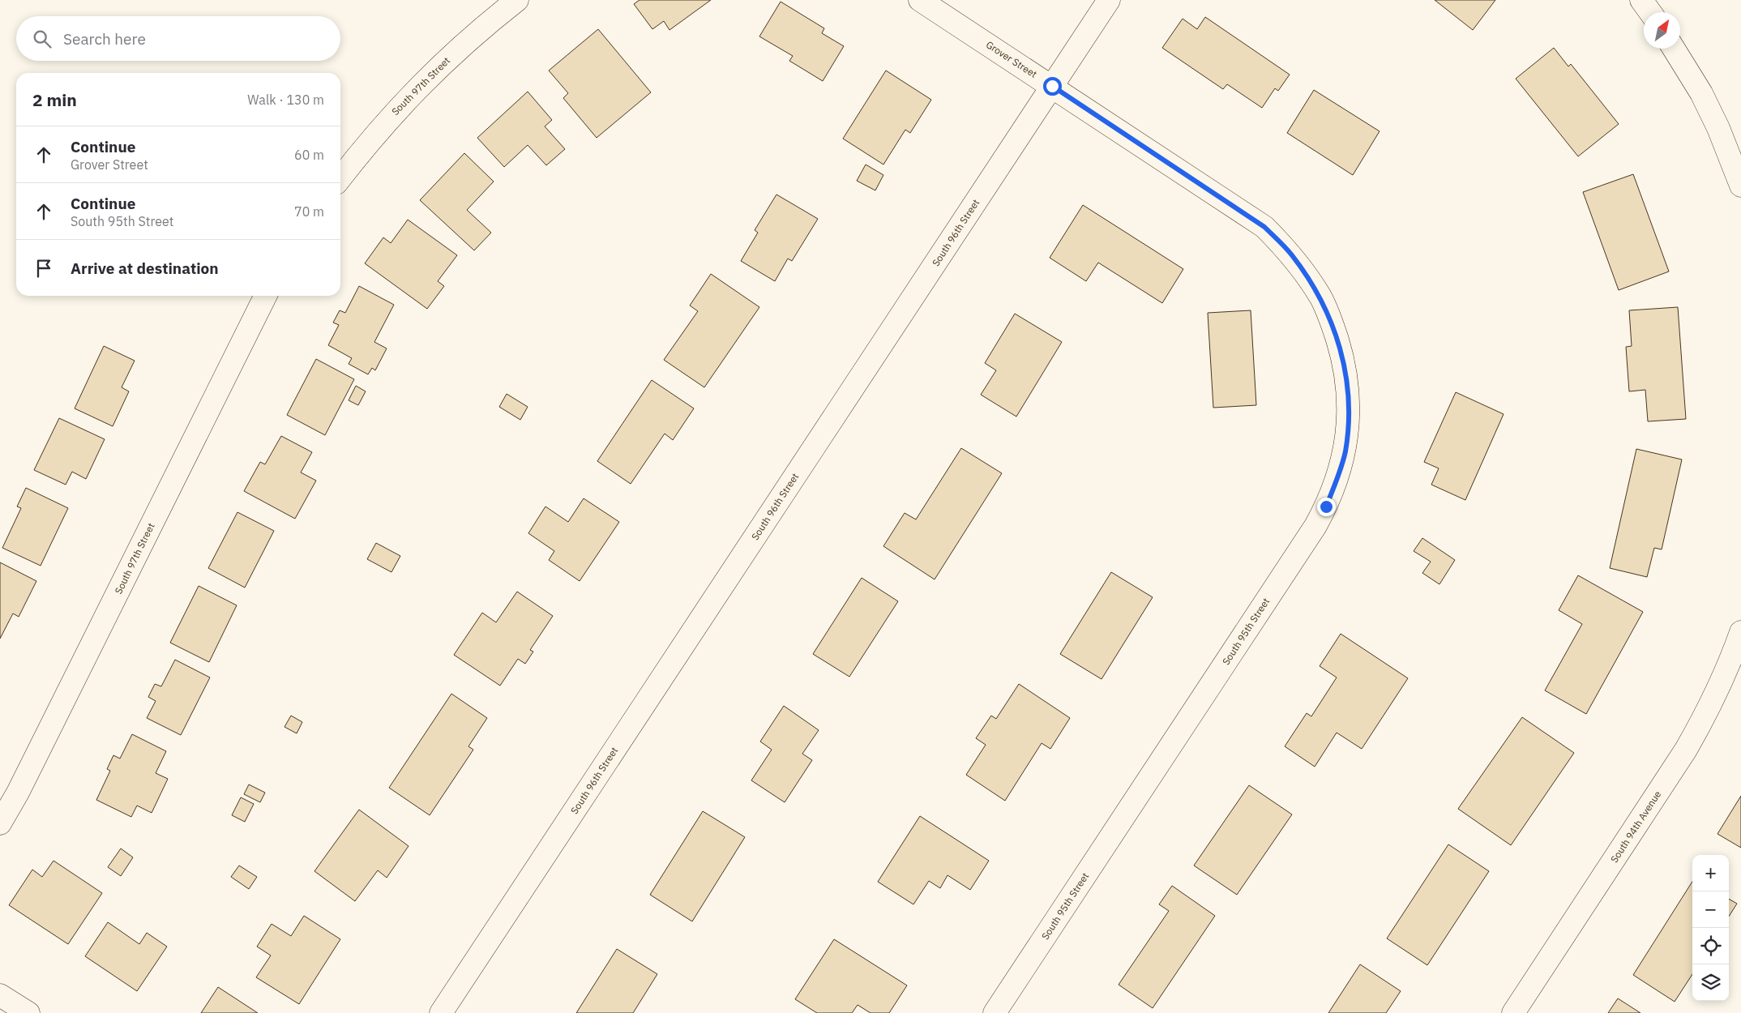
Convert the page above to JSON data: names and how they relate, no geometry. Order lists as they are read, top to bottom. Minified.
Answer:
{"streets":{"street":["Grover Street","South 97th Street","South 96th Street","South 95th Street","South 94th Avenue"]},"crossings":[["Grover Street","South 96th Street"],["Grover Street","South 95th Street"]],"north":"top right","page":{"search":"Search here","heading":["2 min","Walk · 130 m"],"list":[["Continue","Grover Street","60 m"],["Continue","South 95th Street","70 m"],"Arrive at destination"],"map_buttons":["+","−"]}}
